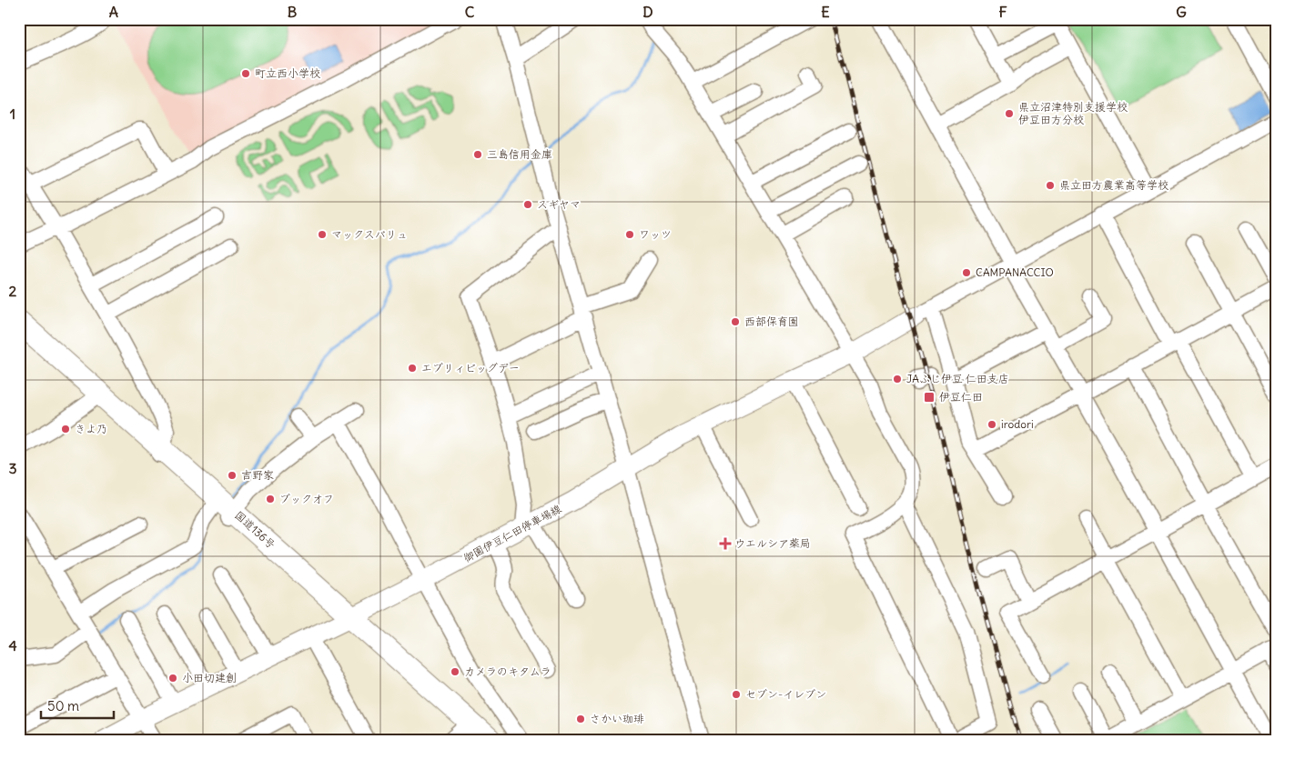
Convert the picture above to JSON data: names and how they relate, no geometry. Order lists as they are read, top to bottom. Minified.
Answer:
{"streets":{"highway":["国道136号"],"main road":["御園伊豆仁田停車場線"]},"crossings":[["国道136号","御園伊豆仁田停車場線"]],"places":{"other":["町立西小学校","県立沼津特別支援学校 伊豆田方分校","三島信用金庫","県立田方農業高等学校","スギヤマ","マックスバリュ","ワッツ","CAMPANACCIO","西部保育園","エブリィビッグデー","JAふじ伊豆 仁田支店","irodori","きよ乃","吉野家","ブックオフ","カメラのキタムラ","小田切建創","セブン-イレブン","さかい珈琲"],"transit":["伊豆仁田"],"health":["ウエルシア薬局"]},"scale_bar":"50 m","grid":{"columns":["A","B","C","D","E","F","G"],"rows":["1","2","3","4"]}}
